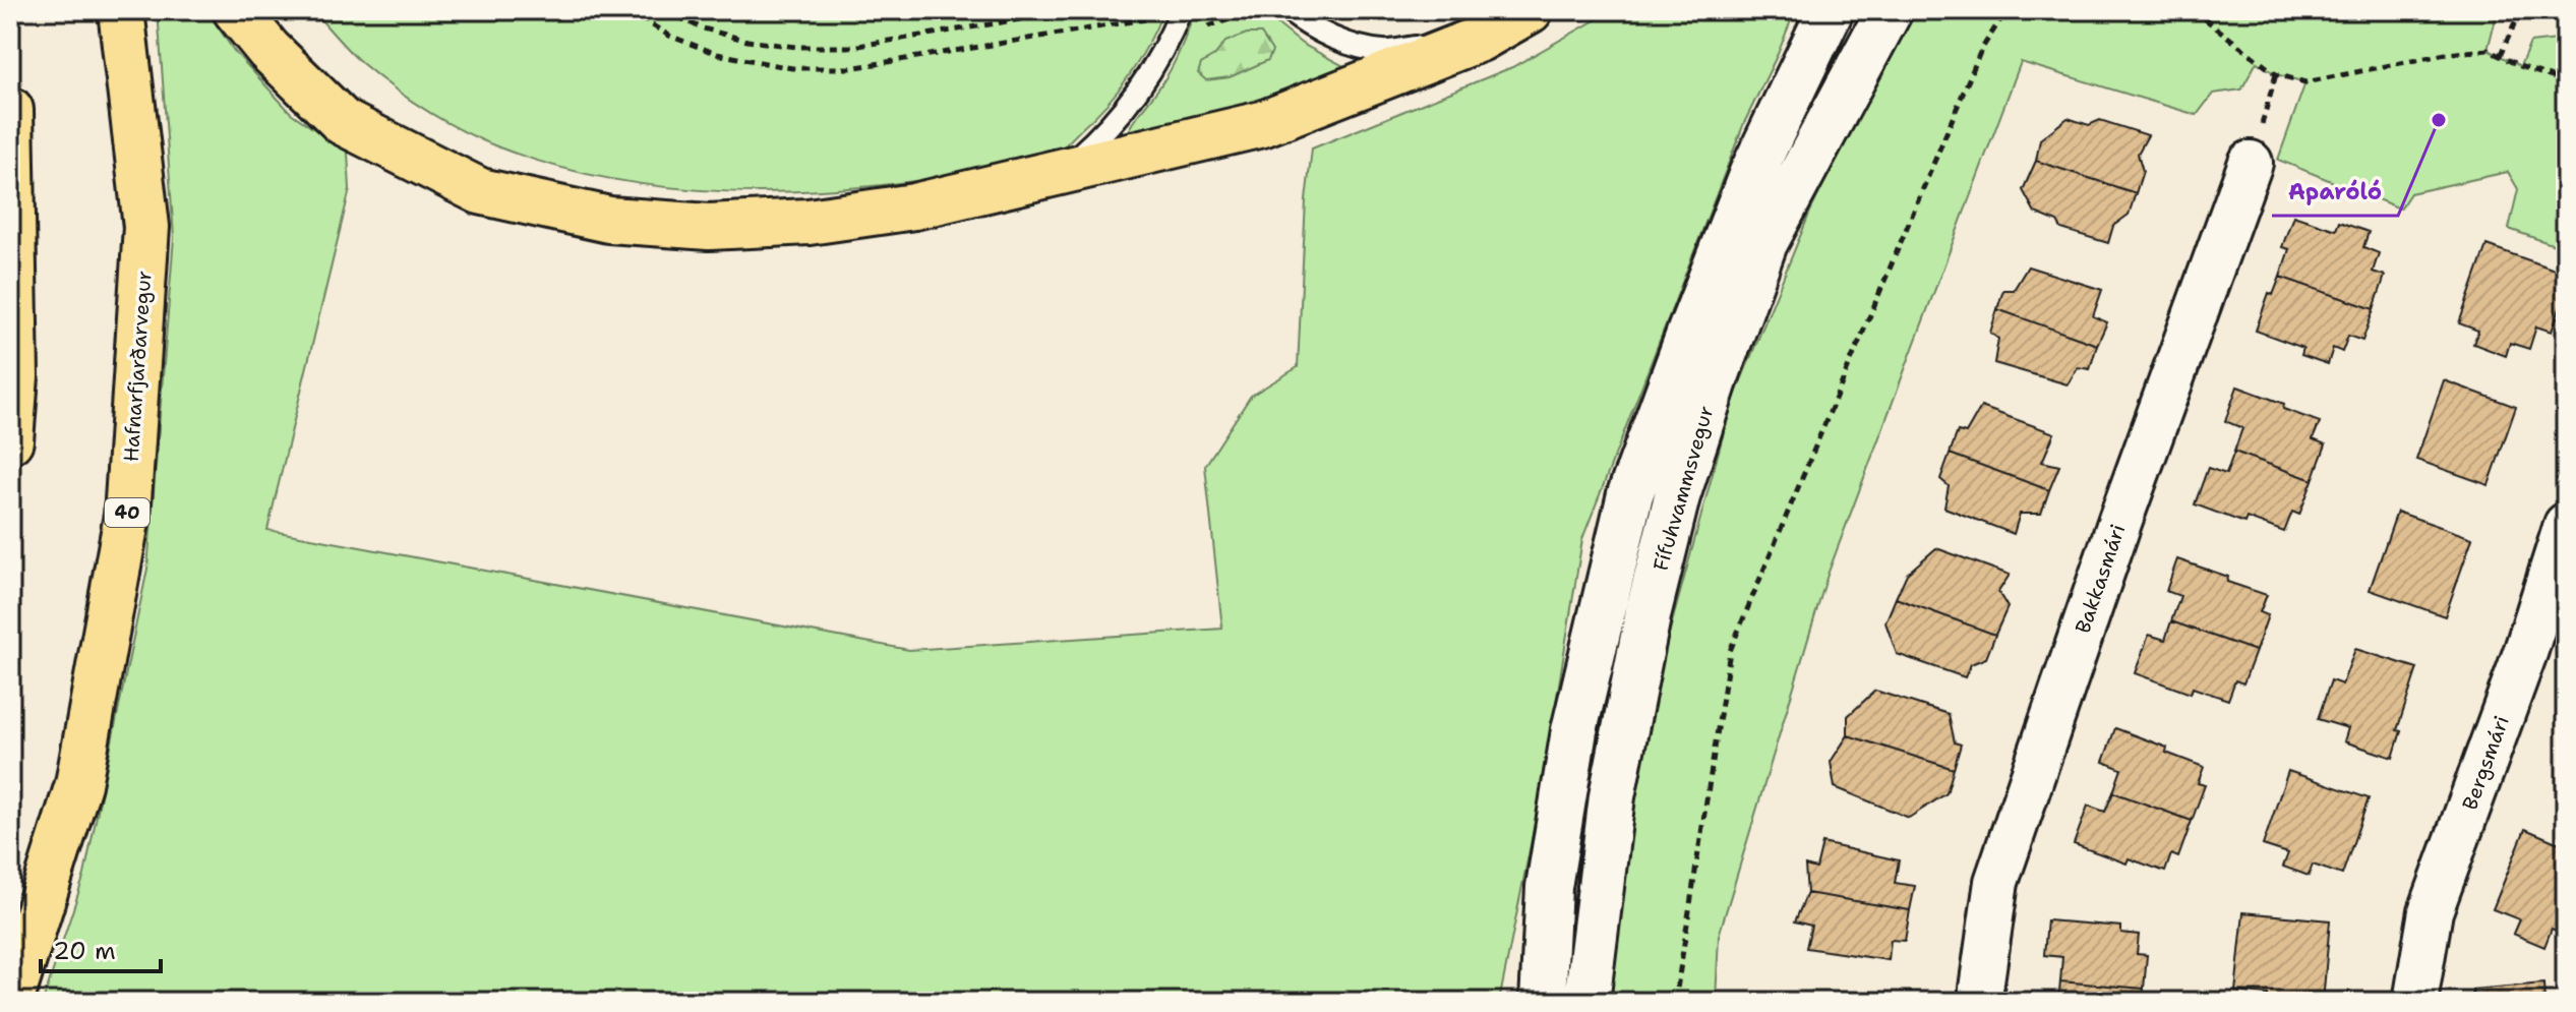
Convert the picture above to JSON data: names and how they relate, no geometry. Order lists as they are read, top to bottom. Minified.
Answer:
{"streets":{"main road":["Hafnarfjarðarvegur","Fífuhvammsvegur","40"],"street":["Bakkasmári","Bergsmári"]},"places":["Aparóló"],"scale_bar":"20 m"}
